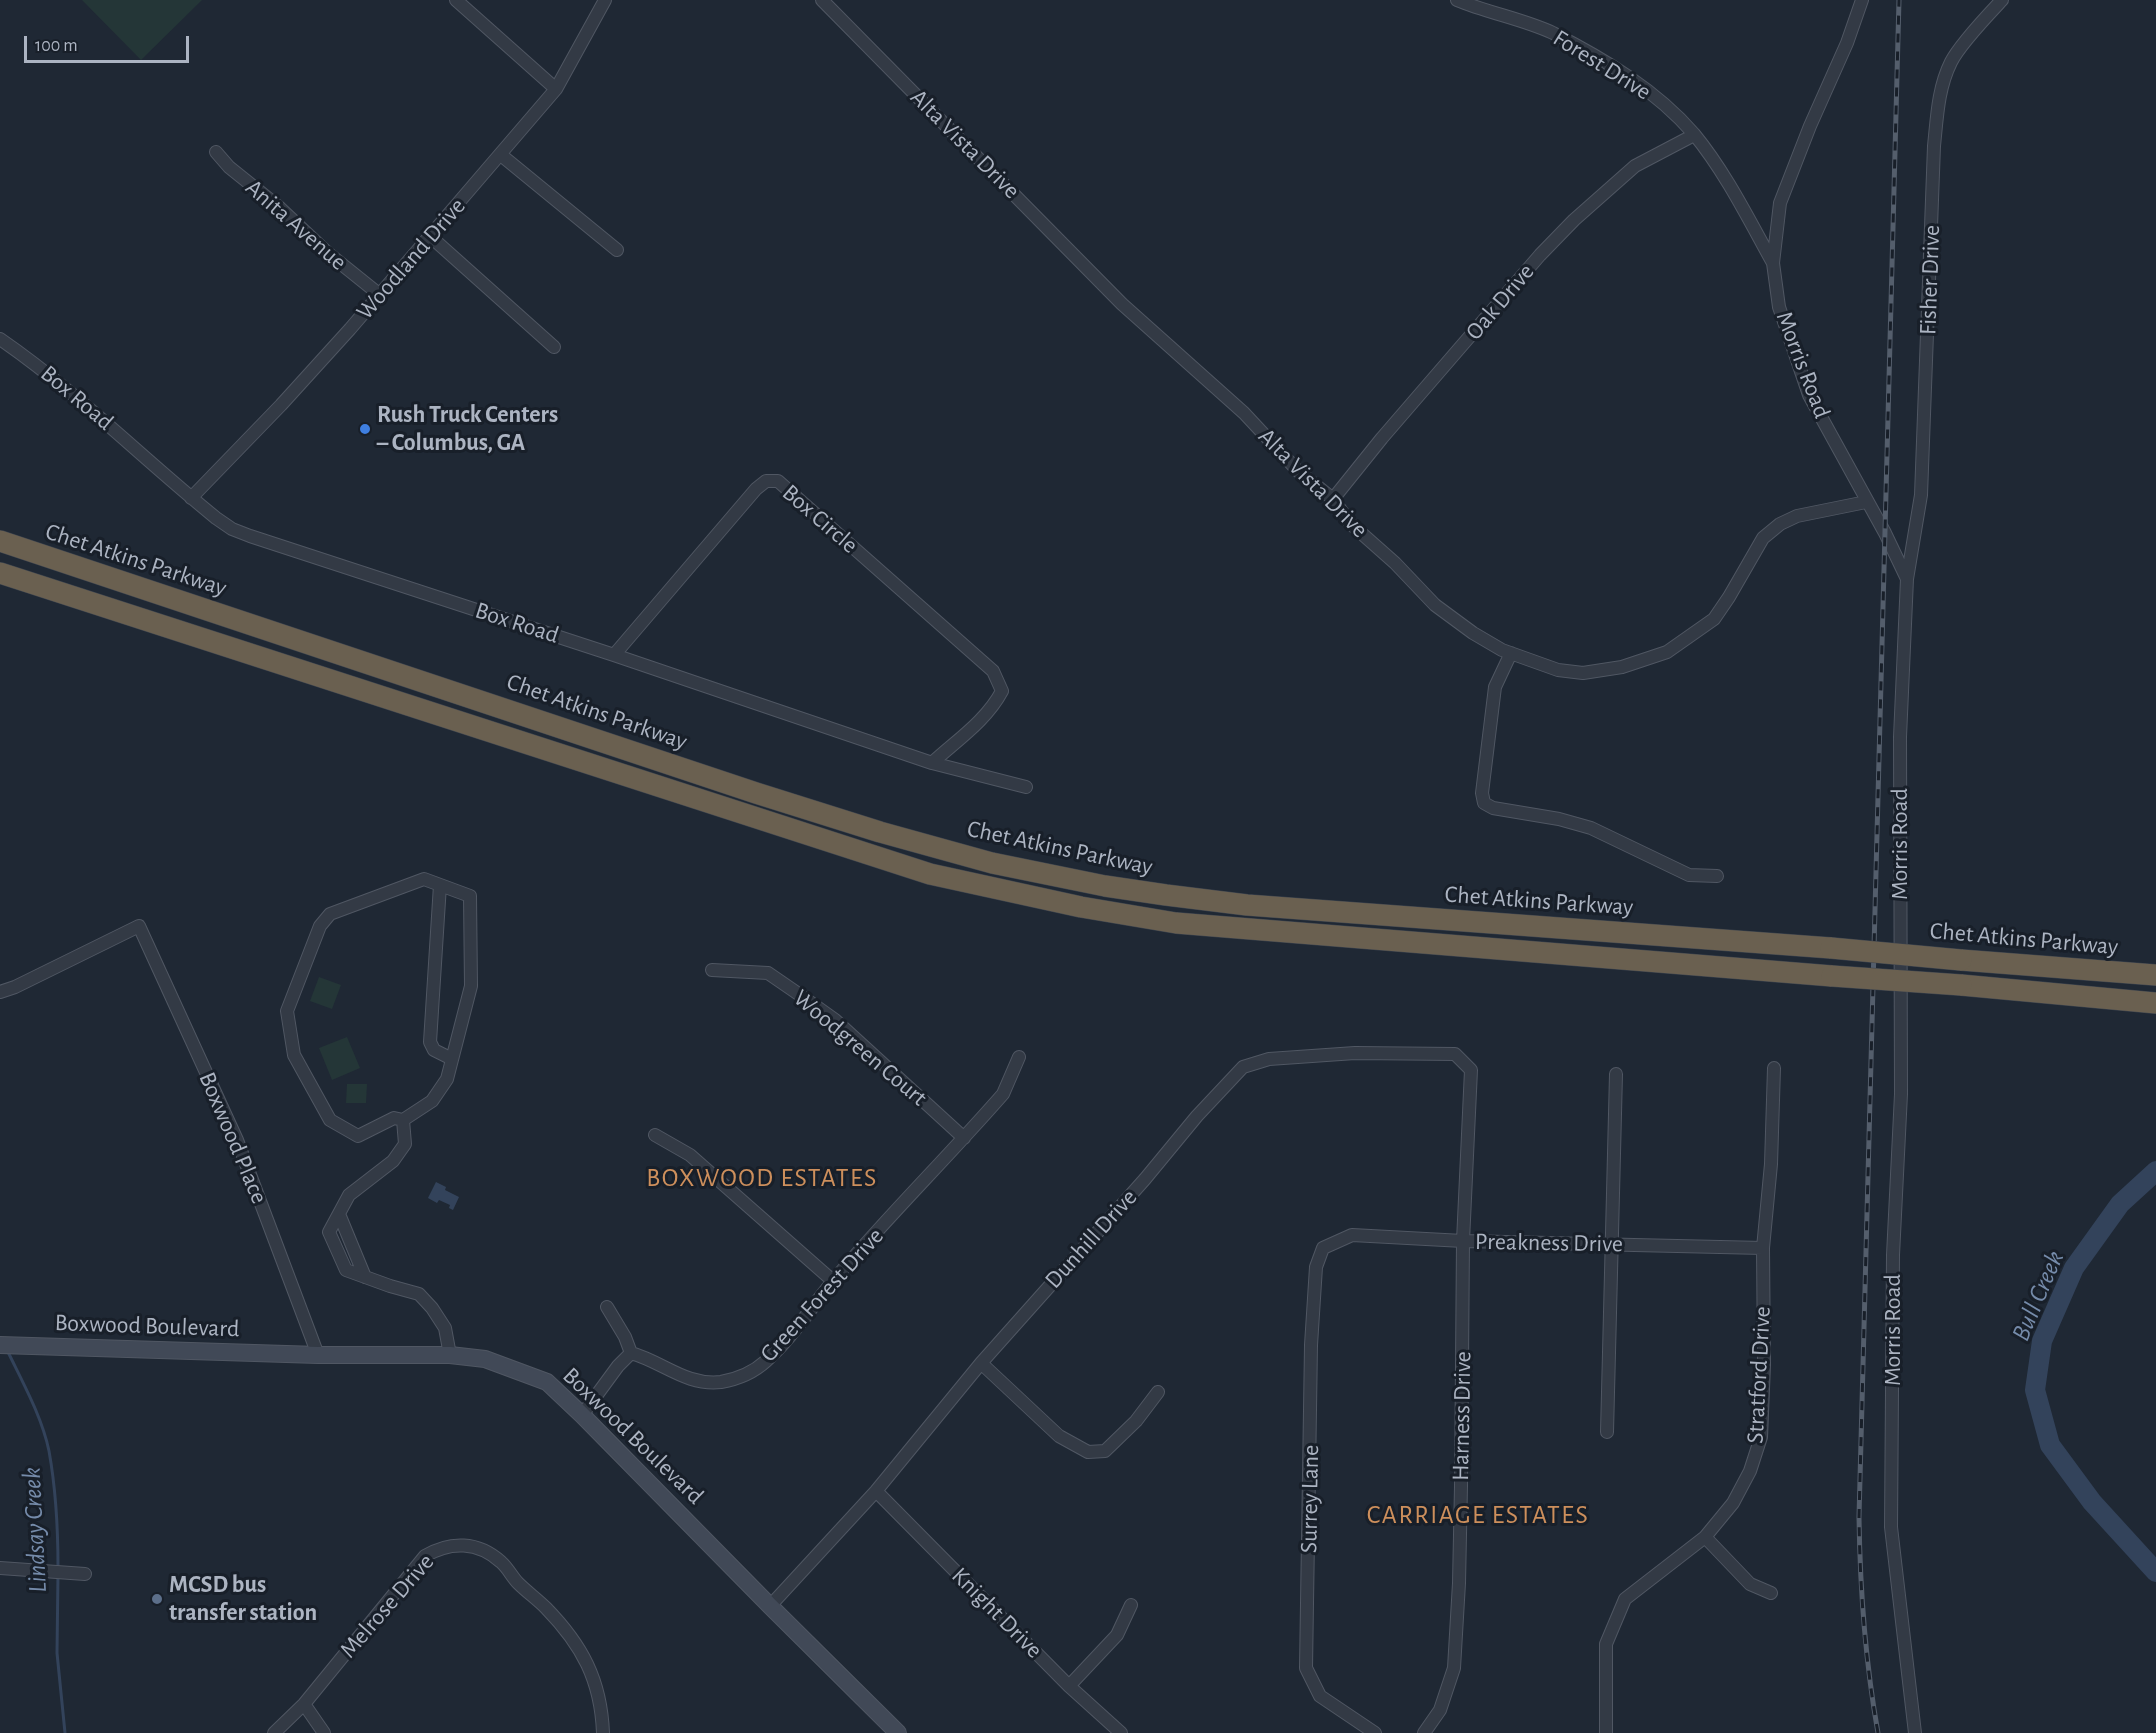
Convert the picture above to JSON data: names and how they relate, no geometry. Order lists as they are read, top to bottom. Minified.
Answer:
{"streets":{"highway":["Chet Atkins Parkway"],"street":["Forest Drive","Alta Vista Drive","Anita Avenue","Woodland Drive","Fisher Drive","Oak Drive","Morris Road","Box Road","Box Circle","Woodgreen Court","Boxwood Place","Dunhill Drive","Preakness Drive","Green Forest Drive","Boxwood Boulevard","Stratford Drive","Harness Drive","Surrey Lane","Melrose Drive","Knight Drive"]},"crossings":[["Forest Drive","Oak Drive"],["Forest Drive","Morris Road"],["Alta Vista Drive","Oak Drive"],["Alta Vista Drive","Morris Road"],["Anita Avenue","Woodland Drive"],["Woodland Drive","Box Road"],["Fisher Drive","Morris Road"],["Box Road","Box Circle"],["Woodgreen Court","Green Forest Drive"],["Boxwood Place","Boxwood Boulevard"],["Dunhill Drive","Boxwood Boulevard"],["Dunhill Drive","Harness Drive"],["Dunhill Drive","Knight Drive"],["Preakness Drive","Stratford Drive"],["Preakness Drive","Harness Drive"],["Preakness Drive","Surrey Lane"]],"districts":["BOXWOOD ESTATES","CARRIAGE ESTATES"],"water":["Bull Creek","Lindsay Creek"],"places":["Rush Truck Centers – Columbus, GA","MCSD bus transfer station"],"scale_bar":"100 m"}
